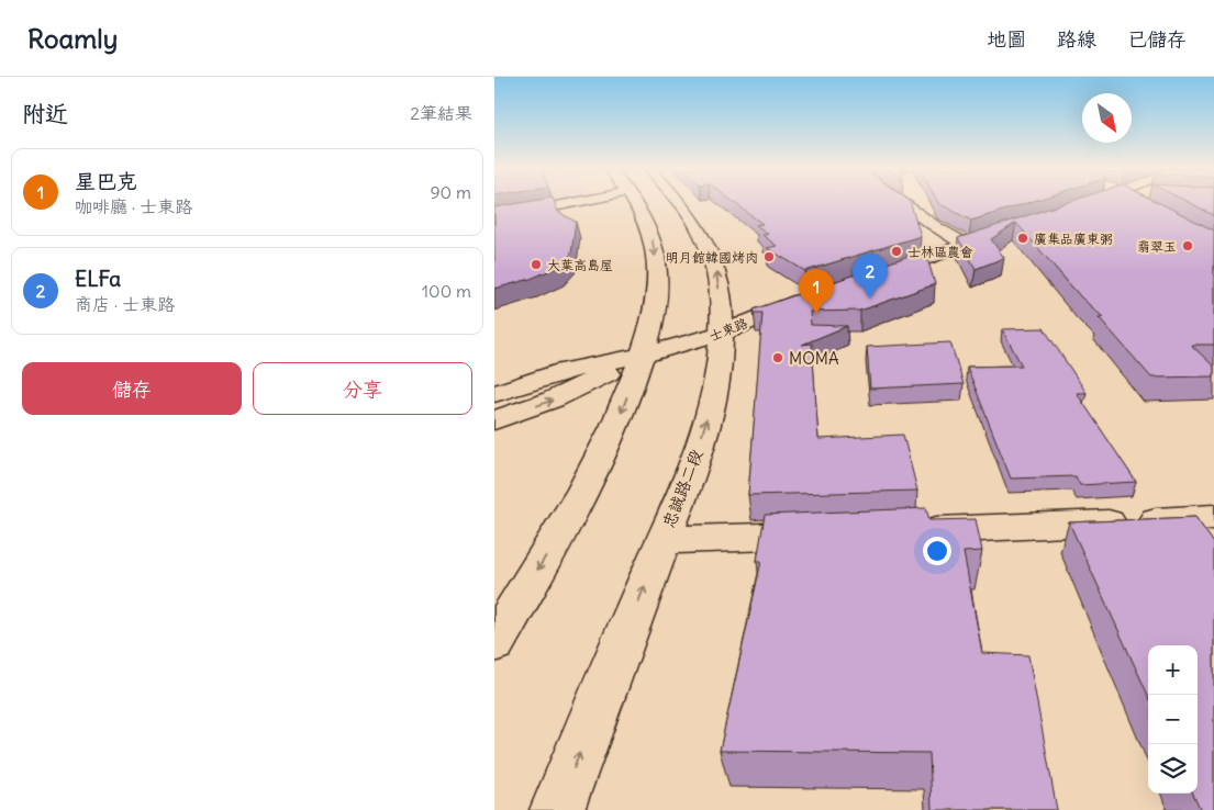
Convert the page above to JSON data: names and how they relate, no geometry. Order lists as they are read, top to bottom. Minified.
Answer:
{"streets":{"street":["士東路","忠誠路二段"]},"crossings":[["士東路","忠誠路二段"]],"places":["廣集品廣東粥","翡翠玉","士林區農會","明月館韓國烤肉","大葉高島屋","MOMA"],"north":"bottom right","page":{"header":"Roamly","nav":["地圖","路線","已儲存"],"heading":["附近","2筆結果"],"list":[{"mark":"1","name":"星巴克","note":"咖啡廳 · 士東路","value":"90 m"},{"mark":"2","name":"ELFa","note":"商店 · 士東路","value":"100 m"}],"pins":["2","1"],"buttons":["儲存","分享"],"map_buttons":["+","−"]}}
